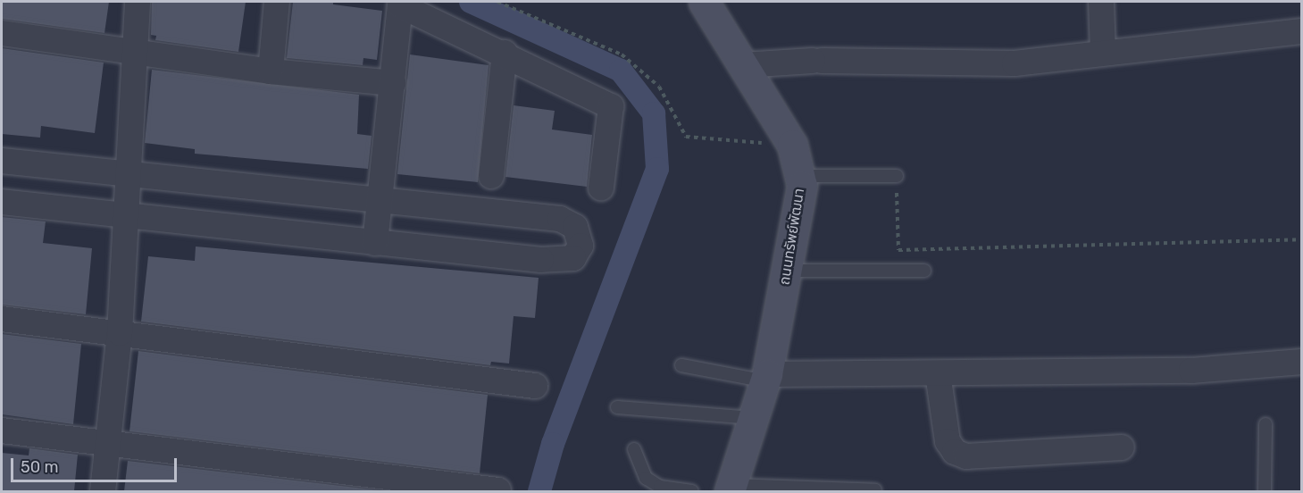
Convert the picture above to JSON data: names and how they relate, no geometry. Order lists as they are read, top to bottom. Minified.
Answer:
{"streets":{"street":["ถนนทรัพย์พัฒนา"]},"scale_bar":"50 m"}
